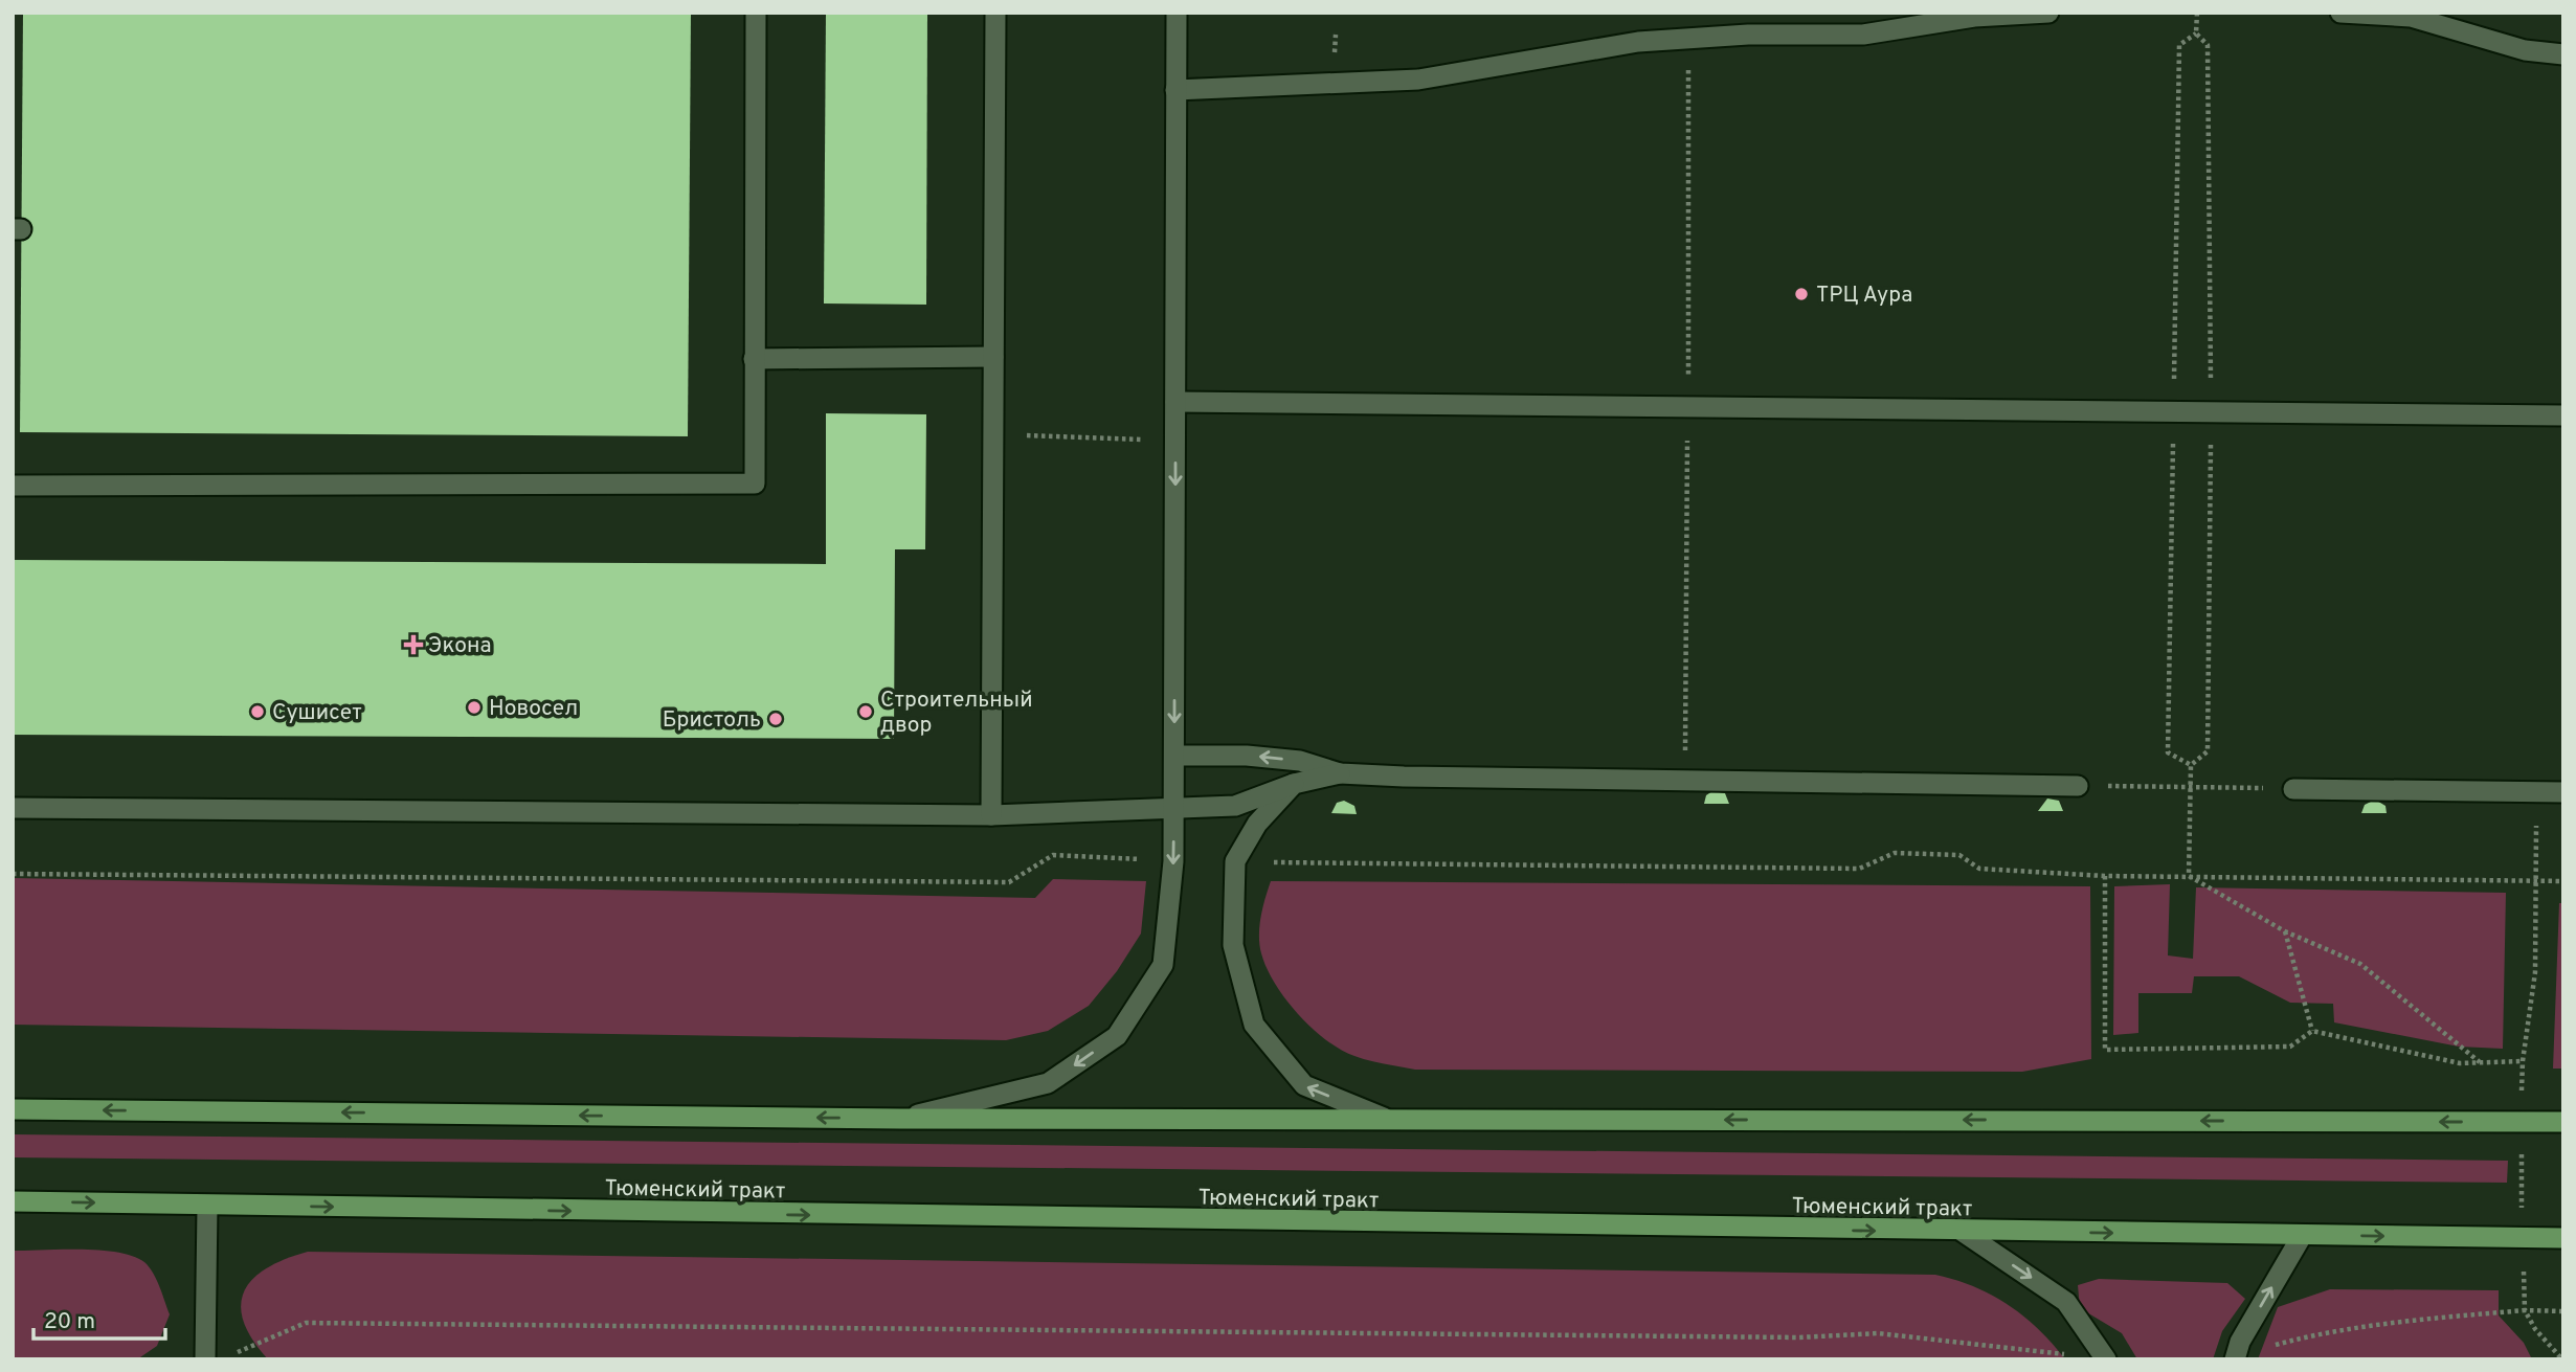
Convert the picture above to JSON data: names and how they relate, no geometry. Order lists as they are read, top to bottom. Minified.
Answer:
{"streets":{"main road":["Тюменский тракт"]},"places":{"other":["ТРЦ Аура","Новосел","Сушисет","Строительный двор","Бристоль"],"health":["Экона"]},"scale_bar":"20 m"}
